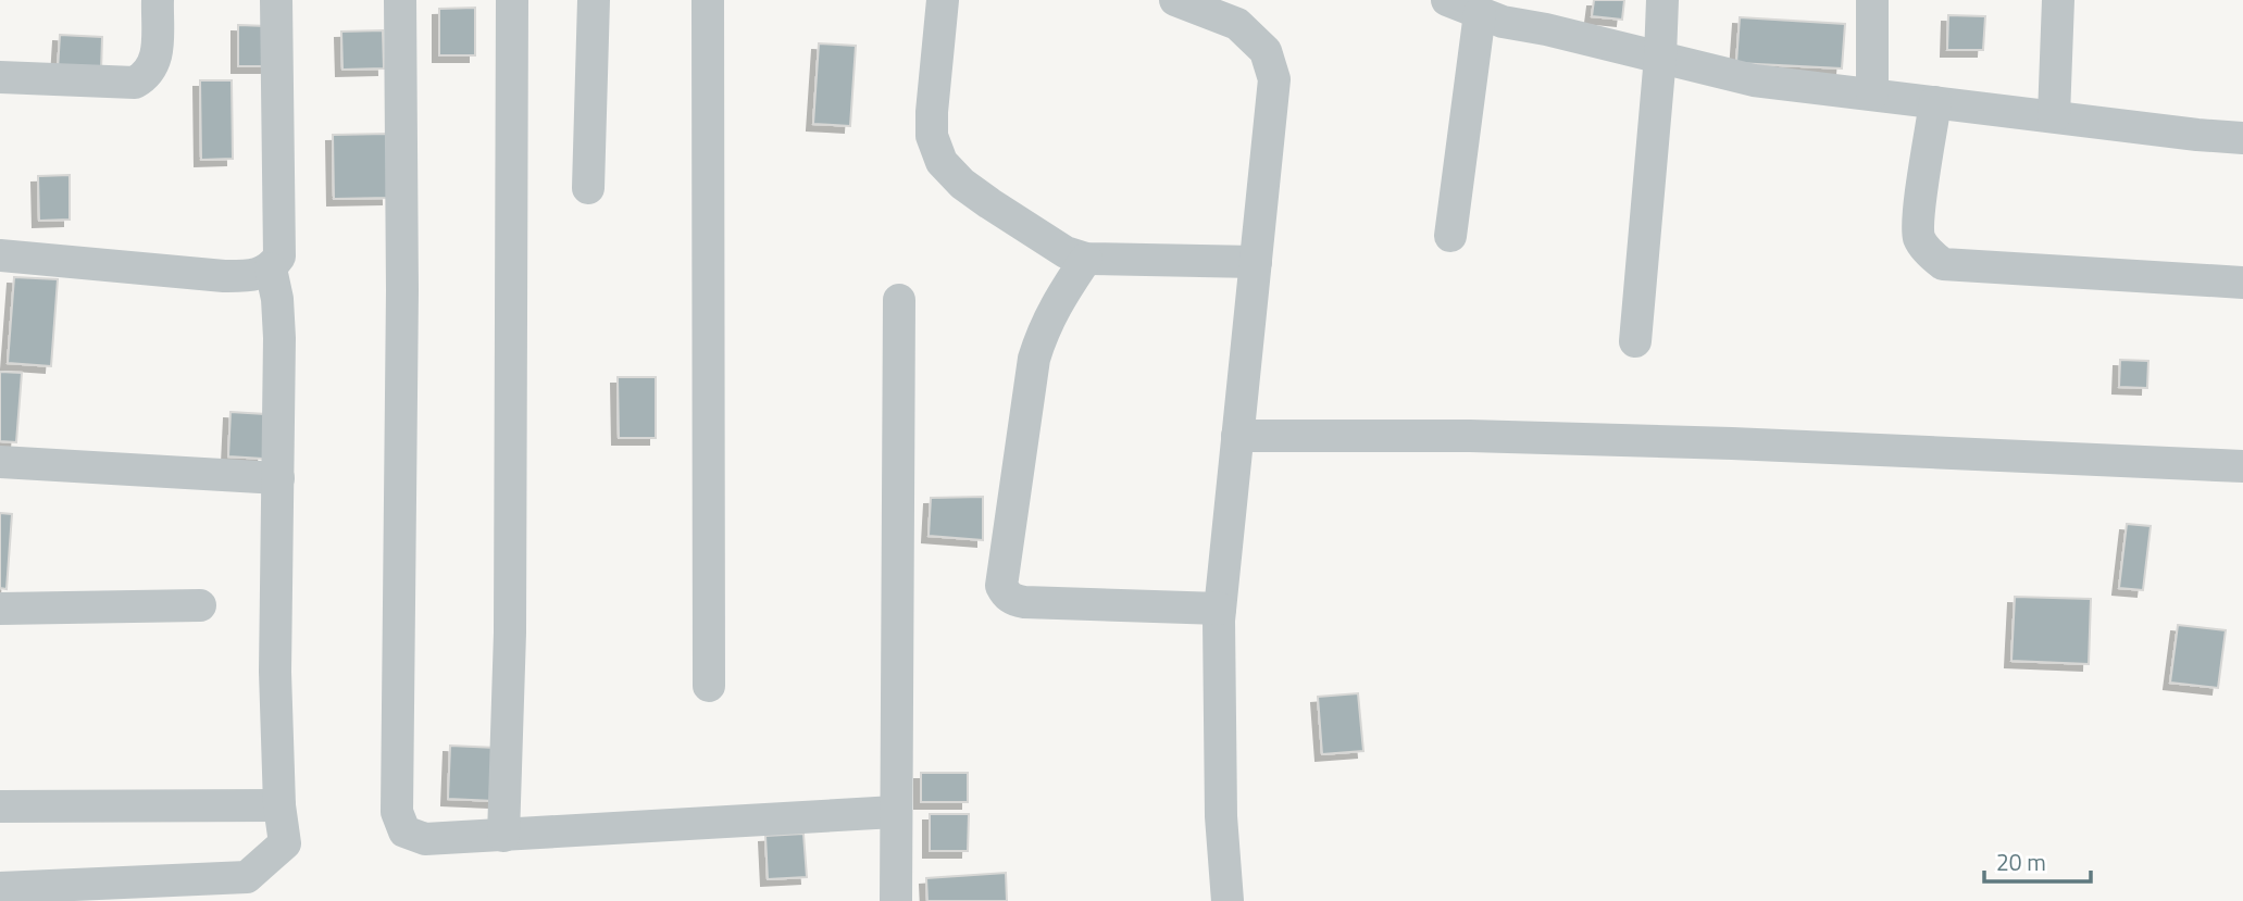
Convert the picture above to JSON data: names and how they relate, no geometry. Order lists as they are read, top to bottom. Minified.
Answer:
{"scale_bar":"20 m"}
